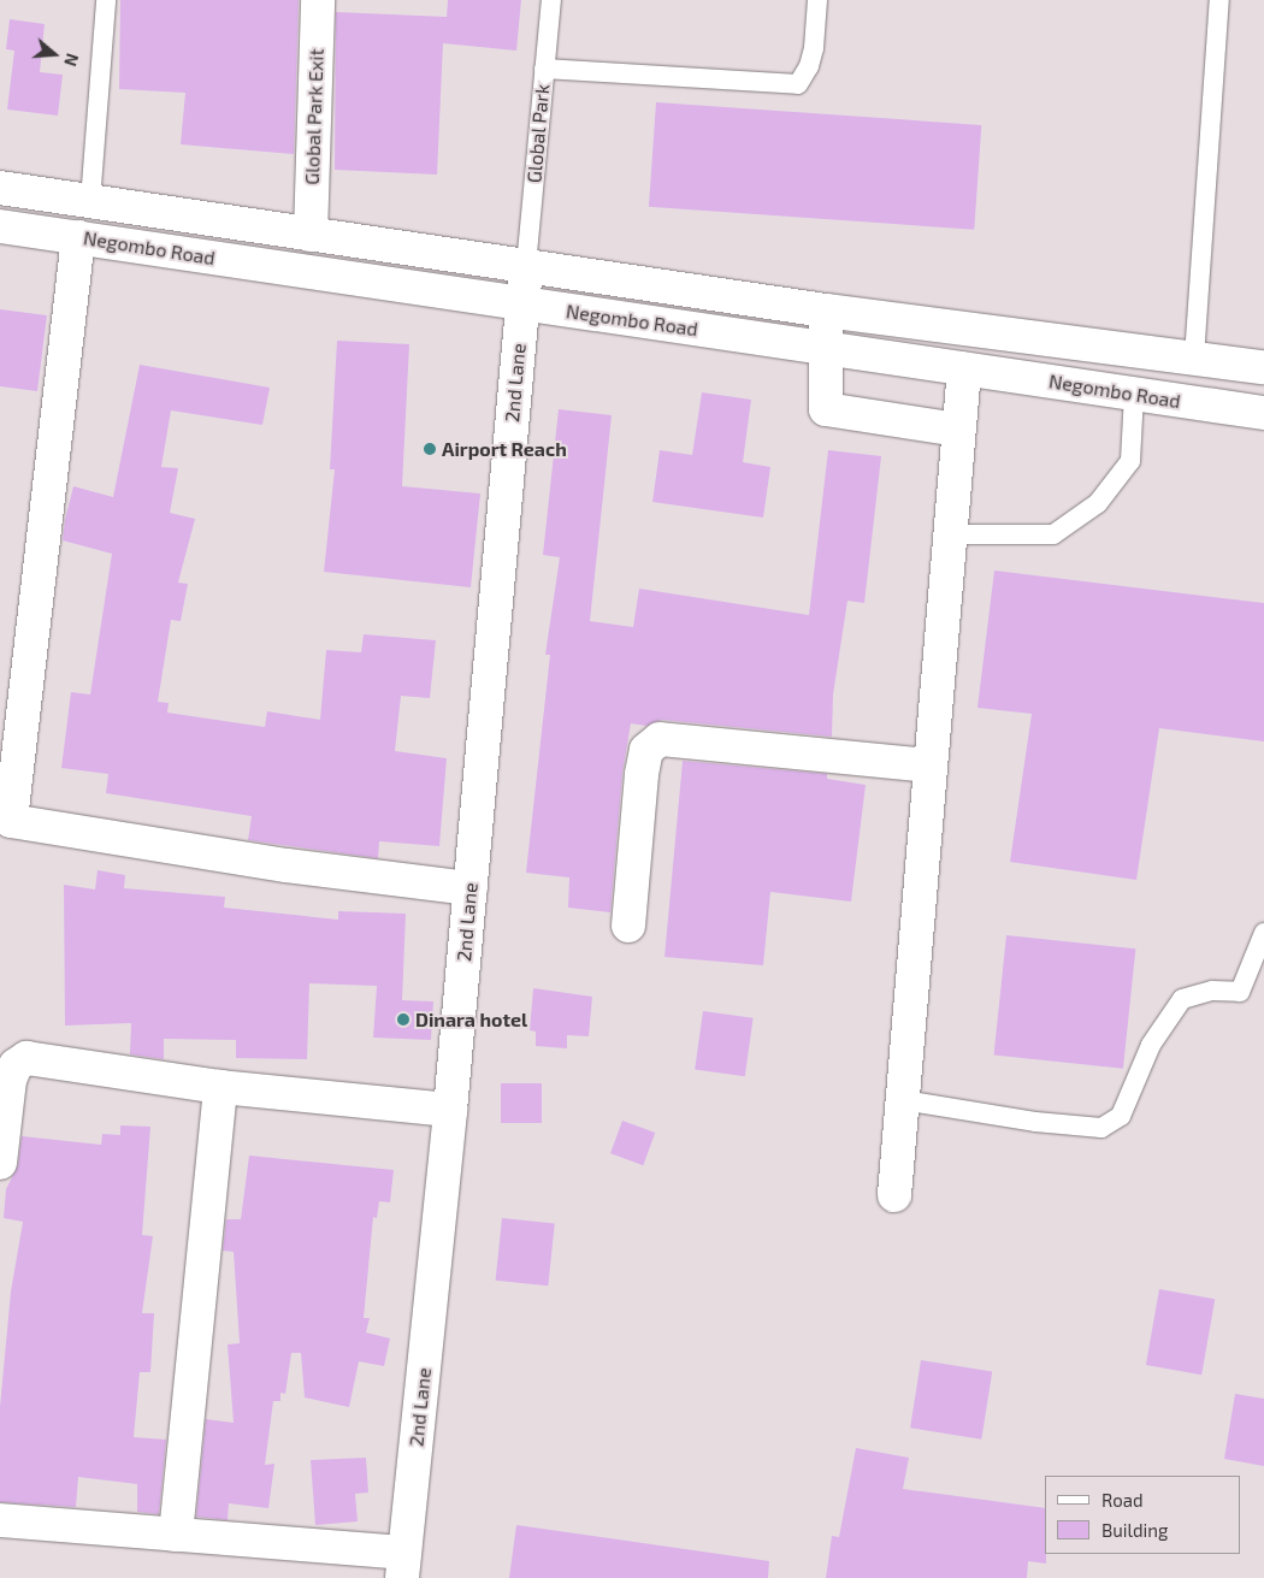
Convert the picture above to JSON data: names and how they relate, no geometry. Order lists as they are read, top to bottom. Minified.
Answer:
{"streets":{"main road":["Global Park Exit","Negombo Road","2nd Lane"],"lane":["Global Park"]},"crossings":[["Global Park Exit","Negombo Road"],["Global Park","Negombo Road"],["Global Park","2nd Lane"],["Negombo Road","2nd Lane"]],"places":["Airport Reach","Dinara hotel"],"legend":["Road","Building"],"north":"right"}
